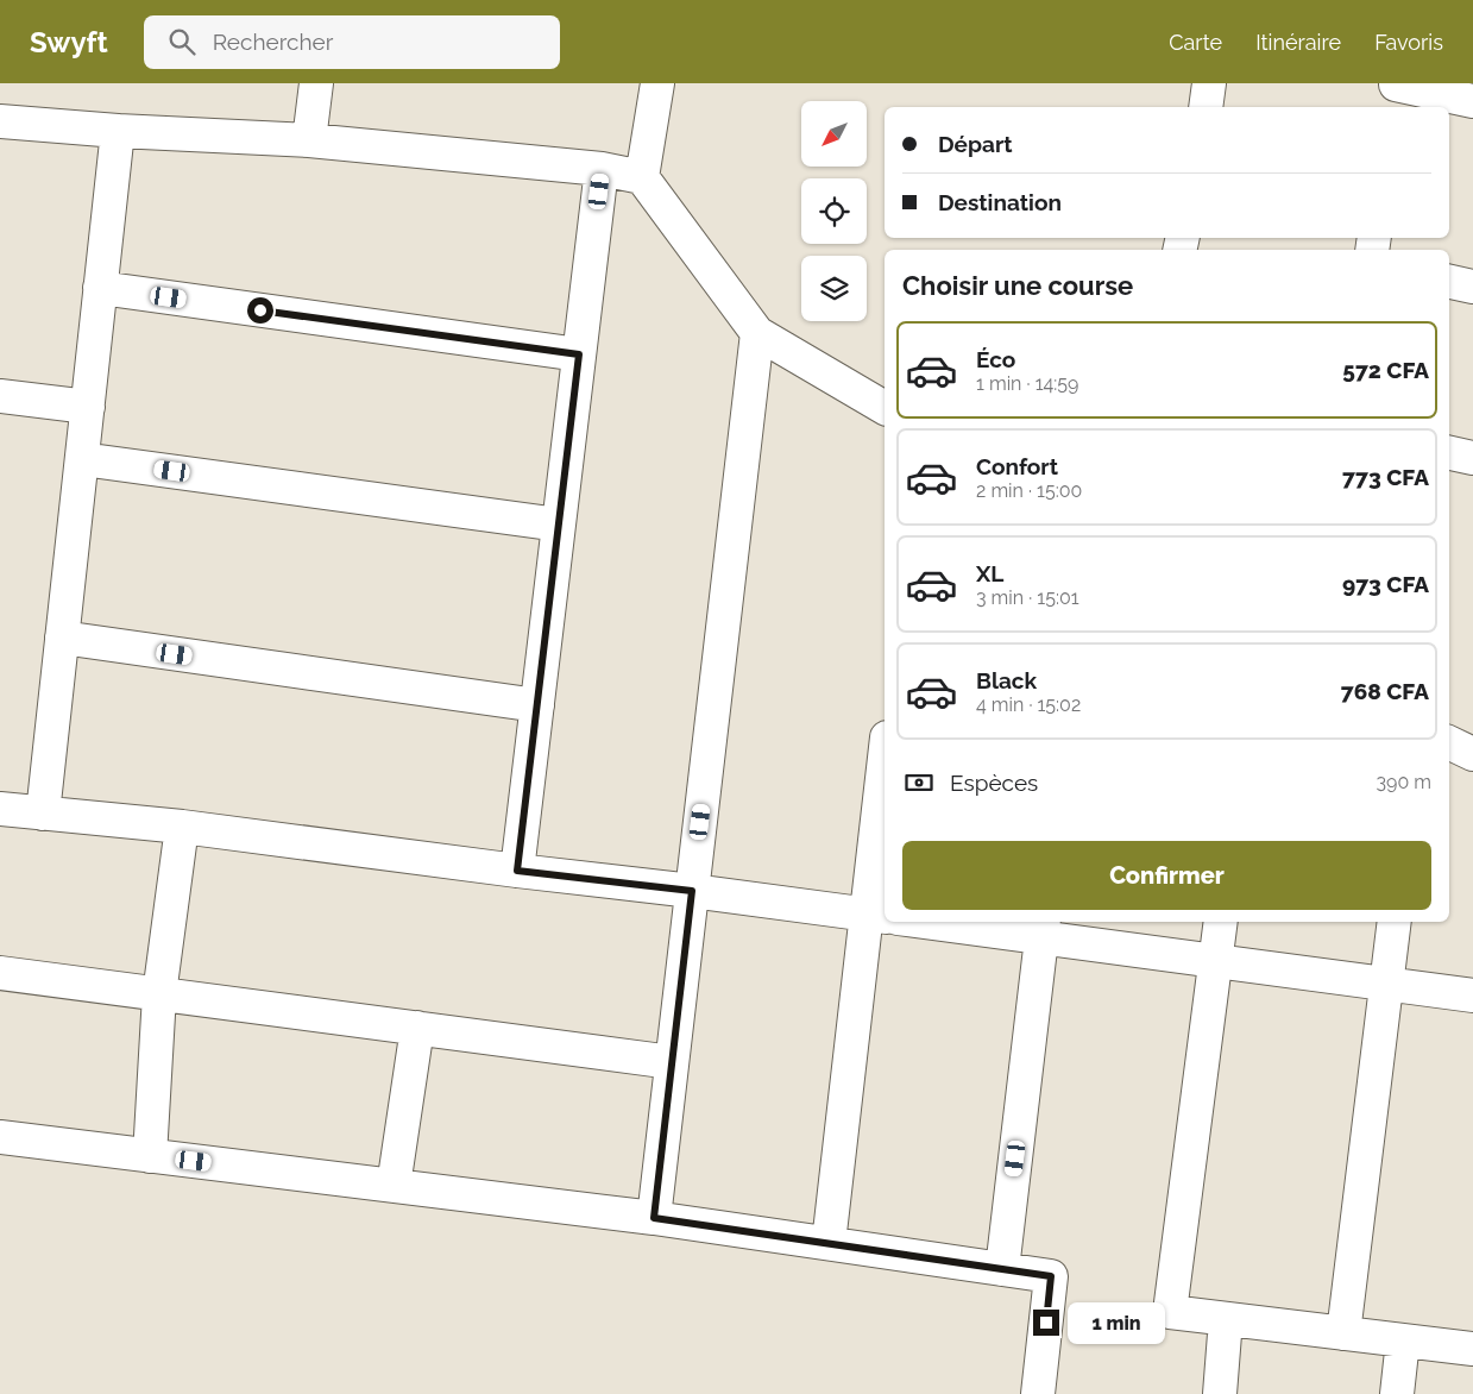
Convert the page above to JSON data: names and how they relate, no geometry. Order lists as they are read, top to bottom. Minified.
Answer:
{"north":"bottom left","page":{"header":"Swyft","search":"Rechercher","nav":["Carte","Itinéraire","Favoris"],"banner":["Départ","Destination"],"heading":"Choisir une course","list":[{"name":"Éco","note":"1 min · 14:59","value":"572 CFA"},{"name":"Confort","note":"2 min · 15:00","value":"773 CFA"},{"name":"XL","note":"3 min · 15:01","value":"973 CFA"},{"name":"Black","note":"4 min · 15:02","value":"768 CFA"}],"pay":["Espèces","390 m"],"buttons":"Confirmer","bubble":"1 min"}}
